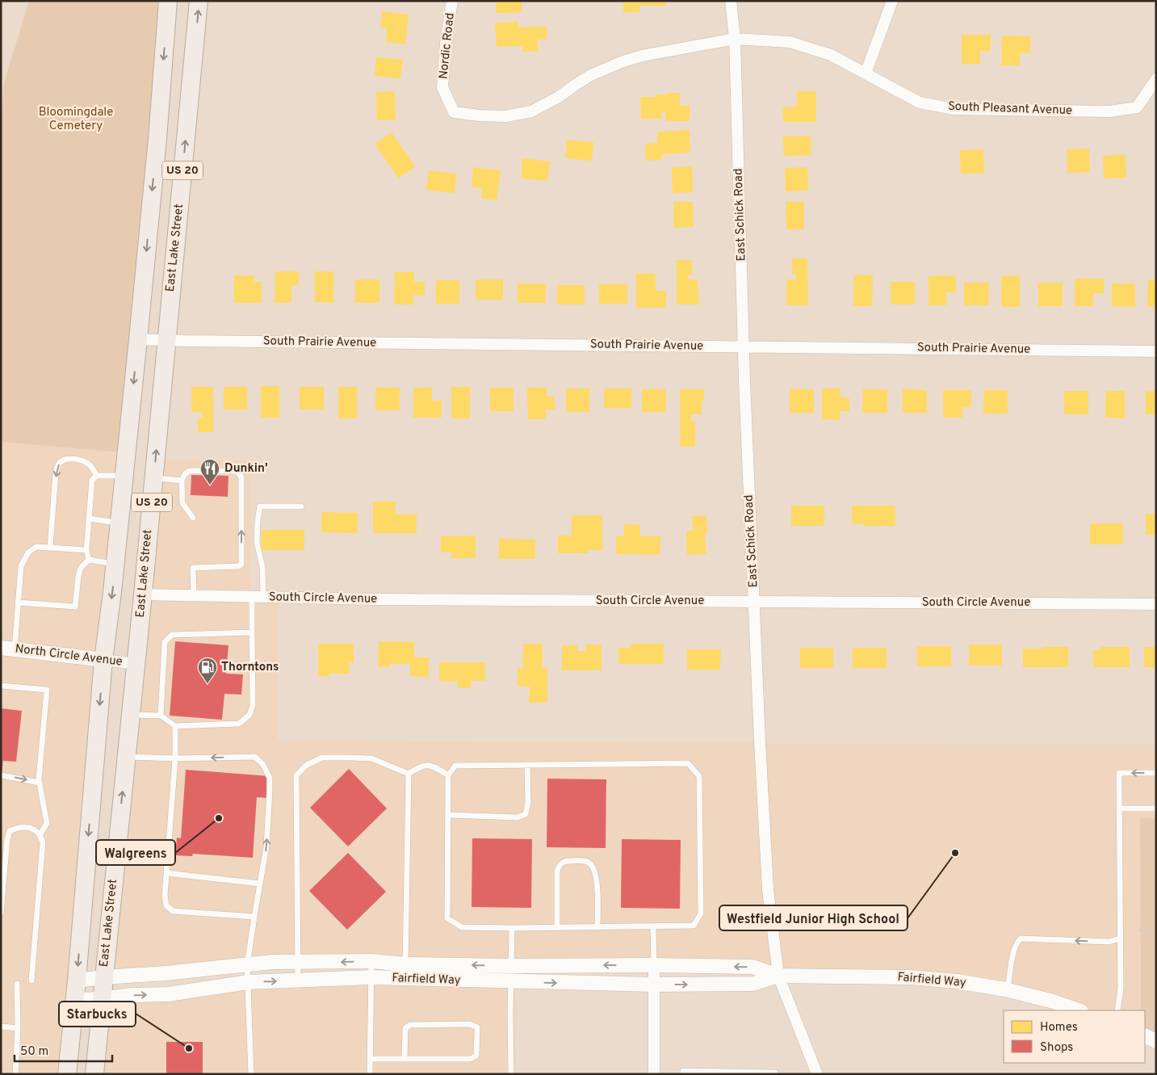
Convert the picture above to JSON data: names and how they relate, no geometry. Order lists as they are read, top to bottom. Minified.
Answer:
{"streets":{"main road":["US 20","East Lake Street"],"street":["Nordic Road","South Pleasant Avenue","East Schick Road","South Prairie Avenue","South Circle Avenue","North Circle Avenue","Fairfield Way"]},"crossings":[["Nordic Road","South Pleasant Avenue"],["South Pleasant Avenue","East Schick Road"],["US 20","South Prairie Avenue"],["US 20","North Circle Avenue"],["US 20","Fairfield Way"],["East Schick Road","South Prairie Avenue"],["East Schick Road","South Circle Avenue"],["East Schick Road","Fairfield Way"],["East Lake Street","South Prairie Avenue"],["East Lake Street","South Circle Avenue"],["East Lake Street","North Circle Avenue"],["East Lake Street","Fairfield Way"]],"parks":["Bloomingdale Cemetery"],"places":{"restaurant":["Dunkin'"],"fuel station":["Thorntons"],"other":["Walgreens","Westfield Junior High School","Starbucks"]},"legend":["Homes","Shops"],"scale_bar":"50 m"}
